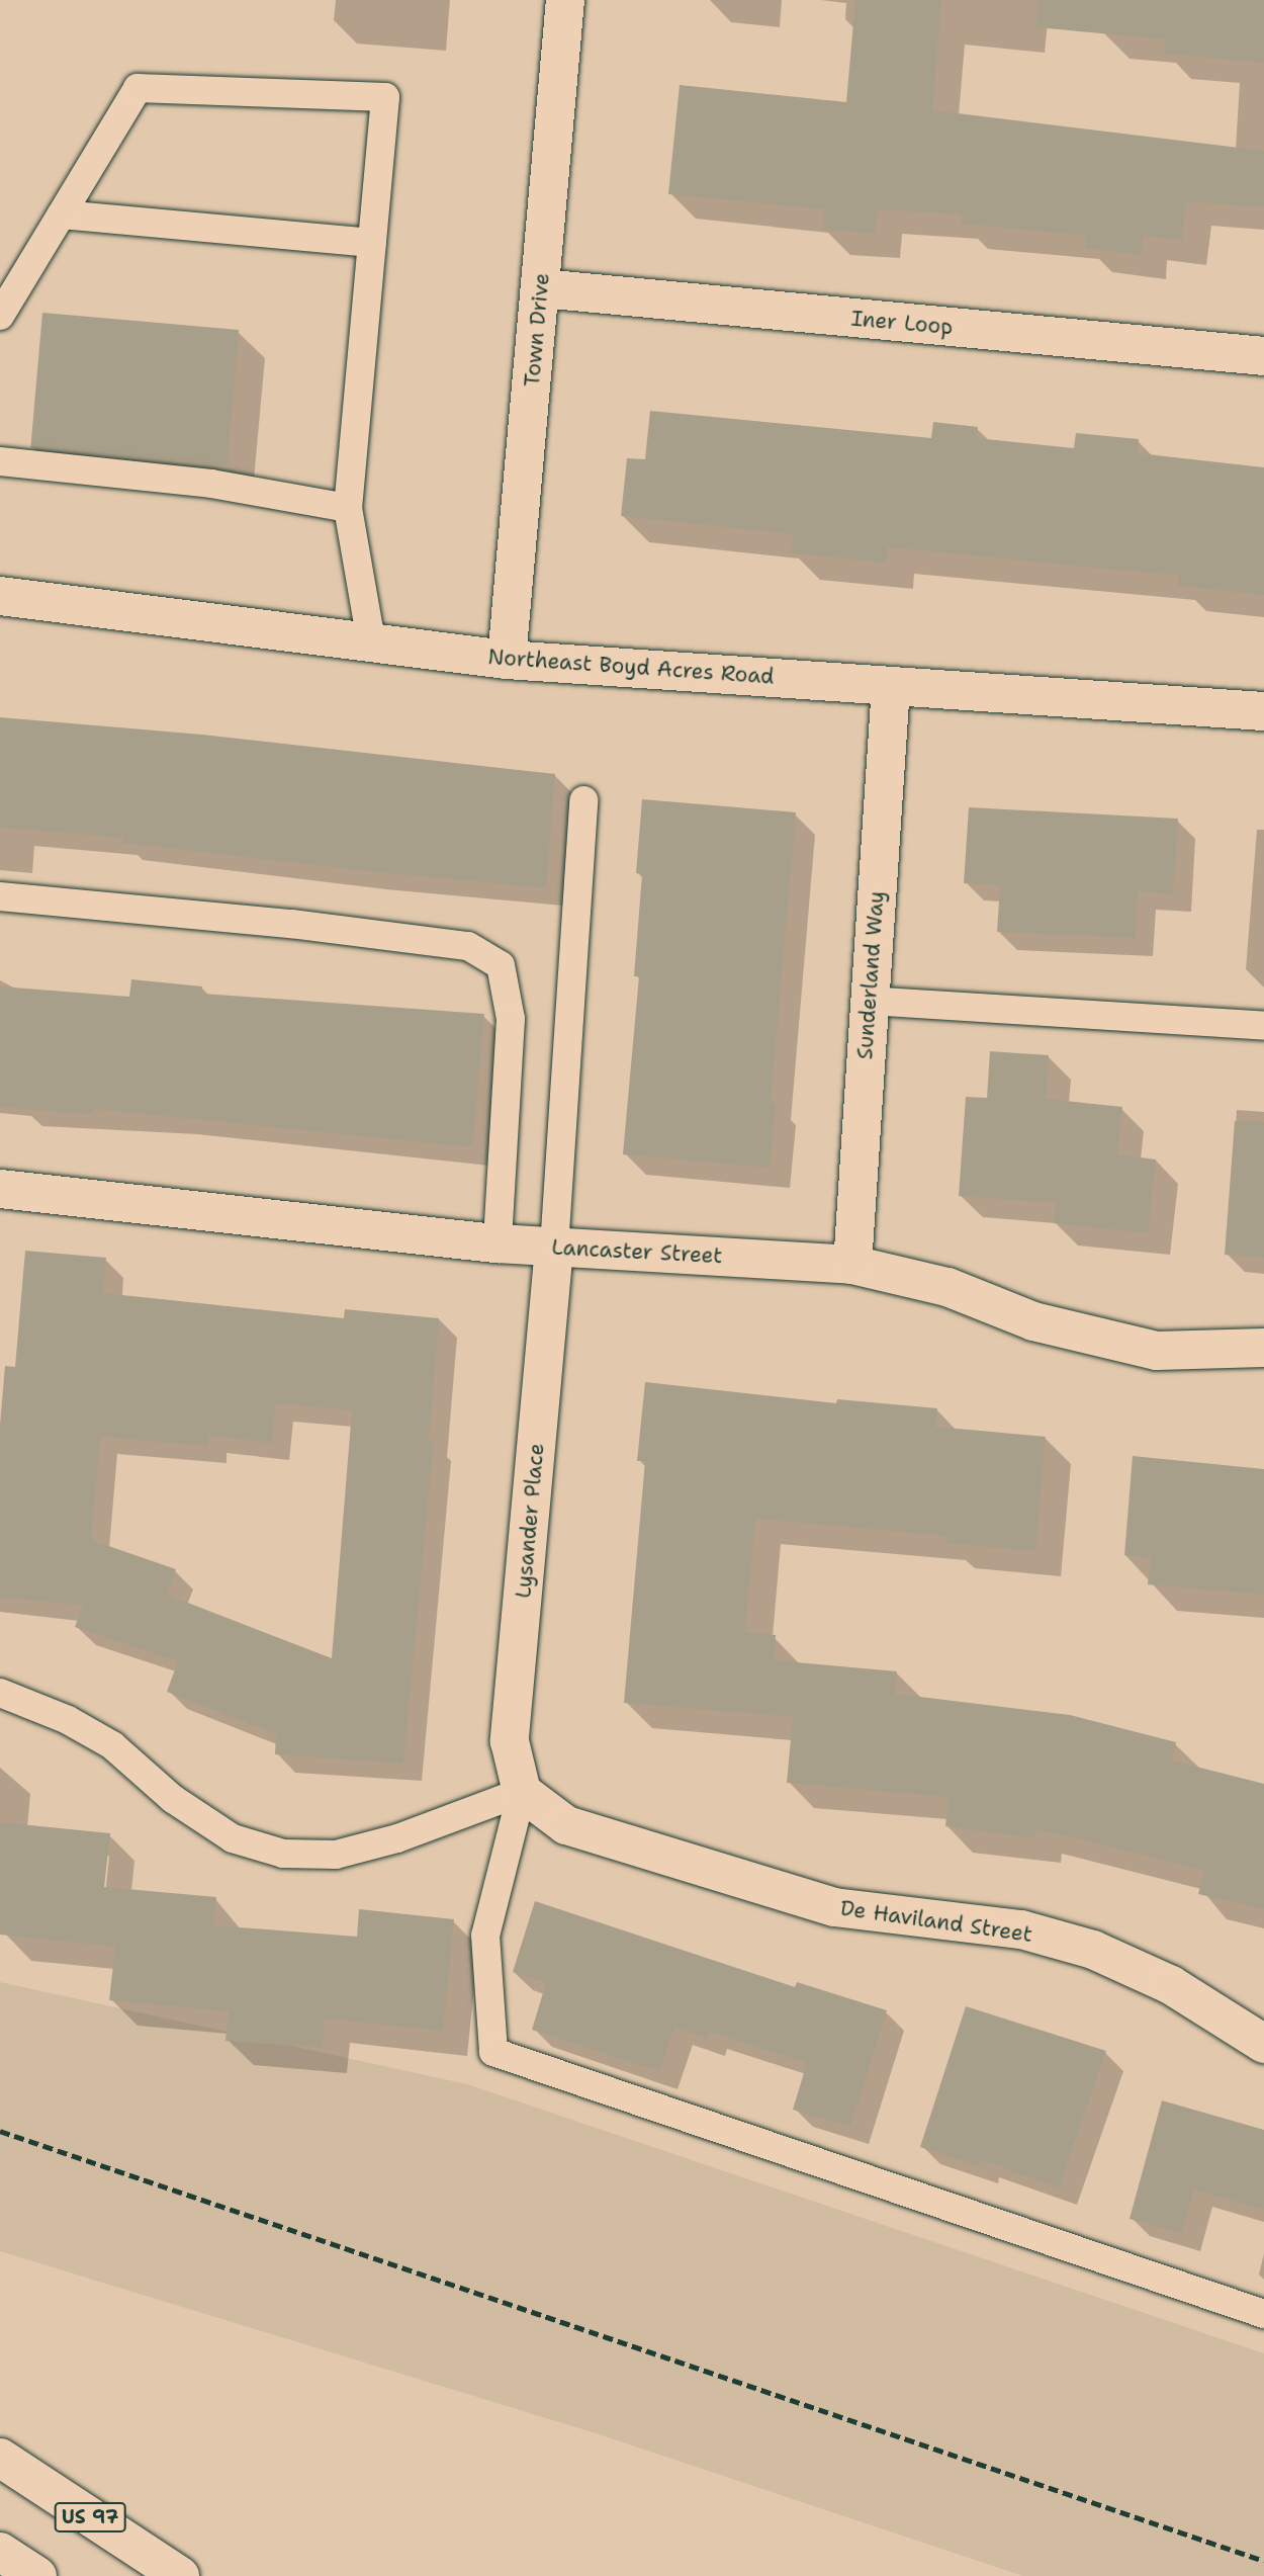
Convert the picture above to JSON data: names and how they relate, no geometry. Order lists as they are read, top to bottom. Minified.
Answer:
{"streets":{"main road":["Iner Loop","Town Drive","Northeast Boyd Acres Road","Sunderland Way","Lancaster Street","Lysander Place","De Haviland Street","US 97"]},"crossings":[["Iner Loop","Town Drive"],["Town Drive","Northeast Boyd Acres Road"],["Northeast Boyd Acres Road","Sunderland Way"],["Sunderland Way","Lancaster Street"],["Lancaster Street","Lysander Place"],["Lysander Place","De Haviland Street"]]}
